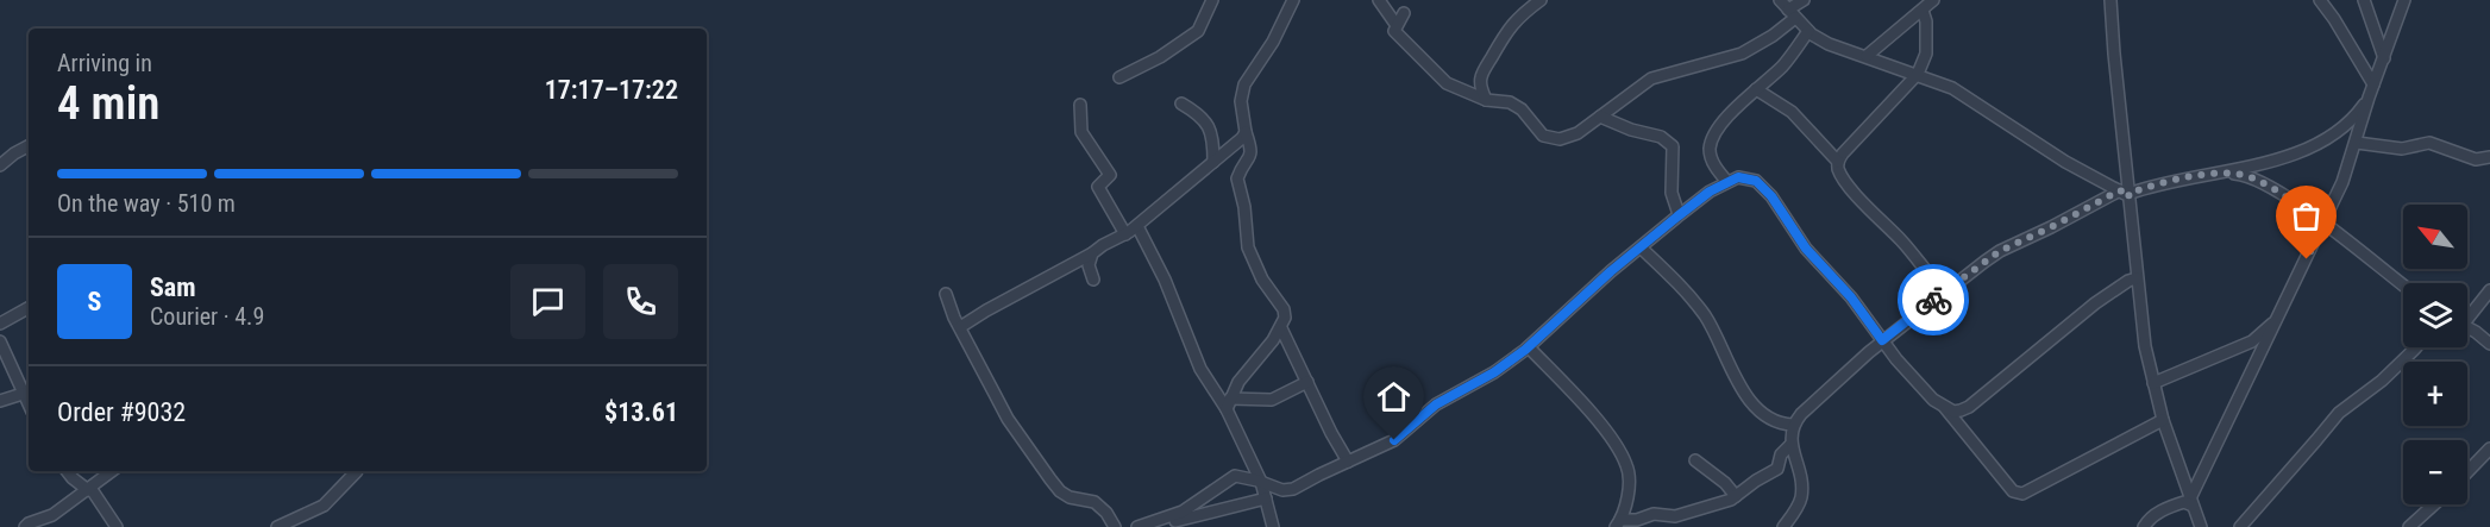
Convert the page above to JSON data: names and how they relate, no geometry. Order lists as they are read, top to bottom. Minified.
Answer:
{"north":"top left","page":{"heading":["4 min","Arriving in","17:17–17:22"],"panel":["Sam","Courier · 4.9","Order #9032","$13.61"],"bar":"On the way · 510 m","map_buttons":["+","−"],"round":"S"}}
